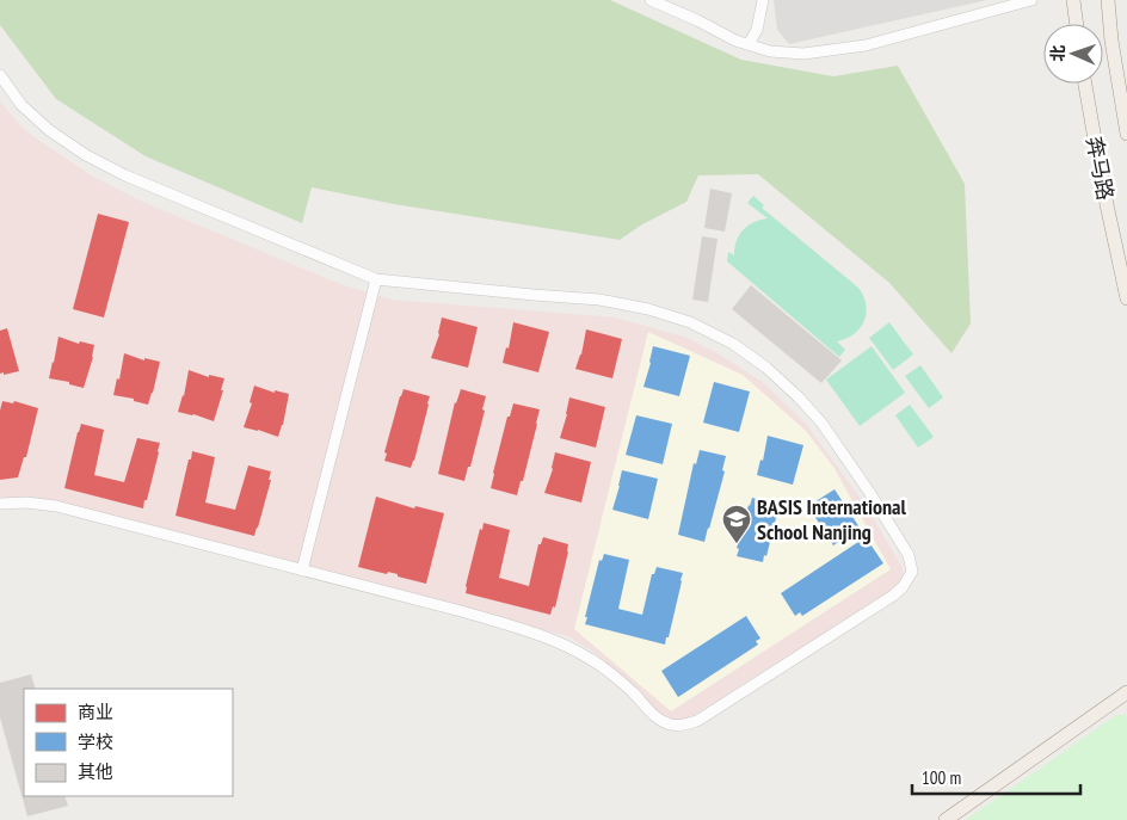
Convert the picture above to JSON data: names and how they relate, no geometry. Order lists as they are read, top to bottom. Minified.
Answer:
{"streets":{"main road":["奔马路"]},"places":{"school or university":["BASIS International School Nanjing"]},"legend":["商业","学校","其他"],"scale_bar":"100 m","north":"left"}
